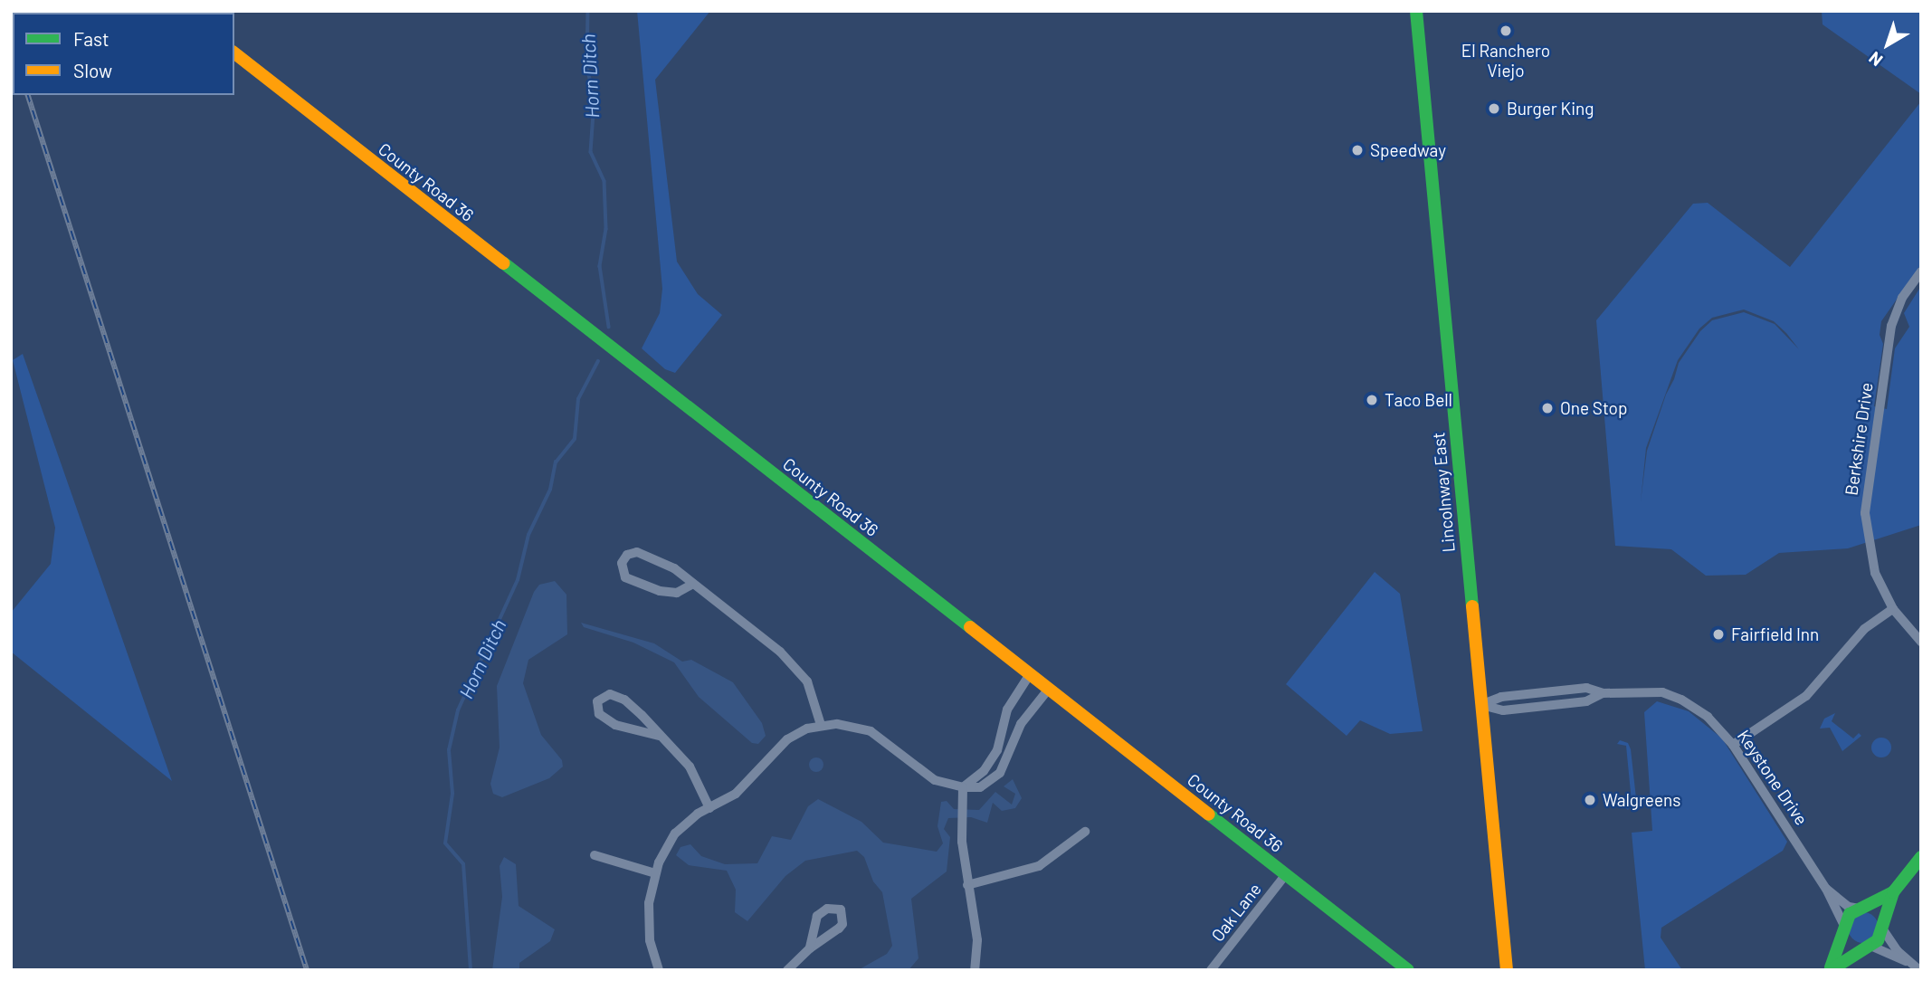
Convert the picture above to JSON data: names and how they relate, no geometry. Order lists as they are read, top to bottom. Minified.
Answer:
{"streets":{"main road":["County Road 36","Lincolnway East"],"street":["Berkshire Drive","Keystone Drive","Oak Lane"]},"crossings":[["County Road 36","Oak Lane"],["Lincolnway East","Keystone Drive"]],"water":["Horn Ditch"],"places":["El Ranchero Viejo","Burger King","Speedway","Taco Bell","One Stop","Fairfield Inn","Walgreens"],"legend":["Fast","Slow"],"north":"bottom left"}
